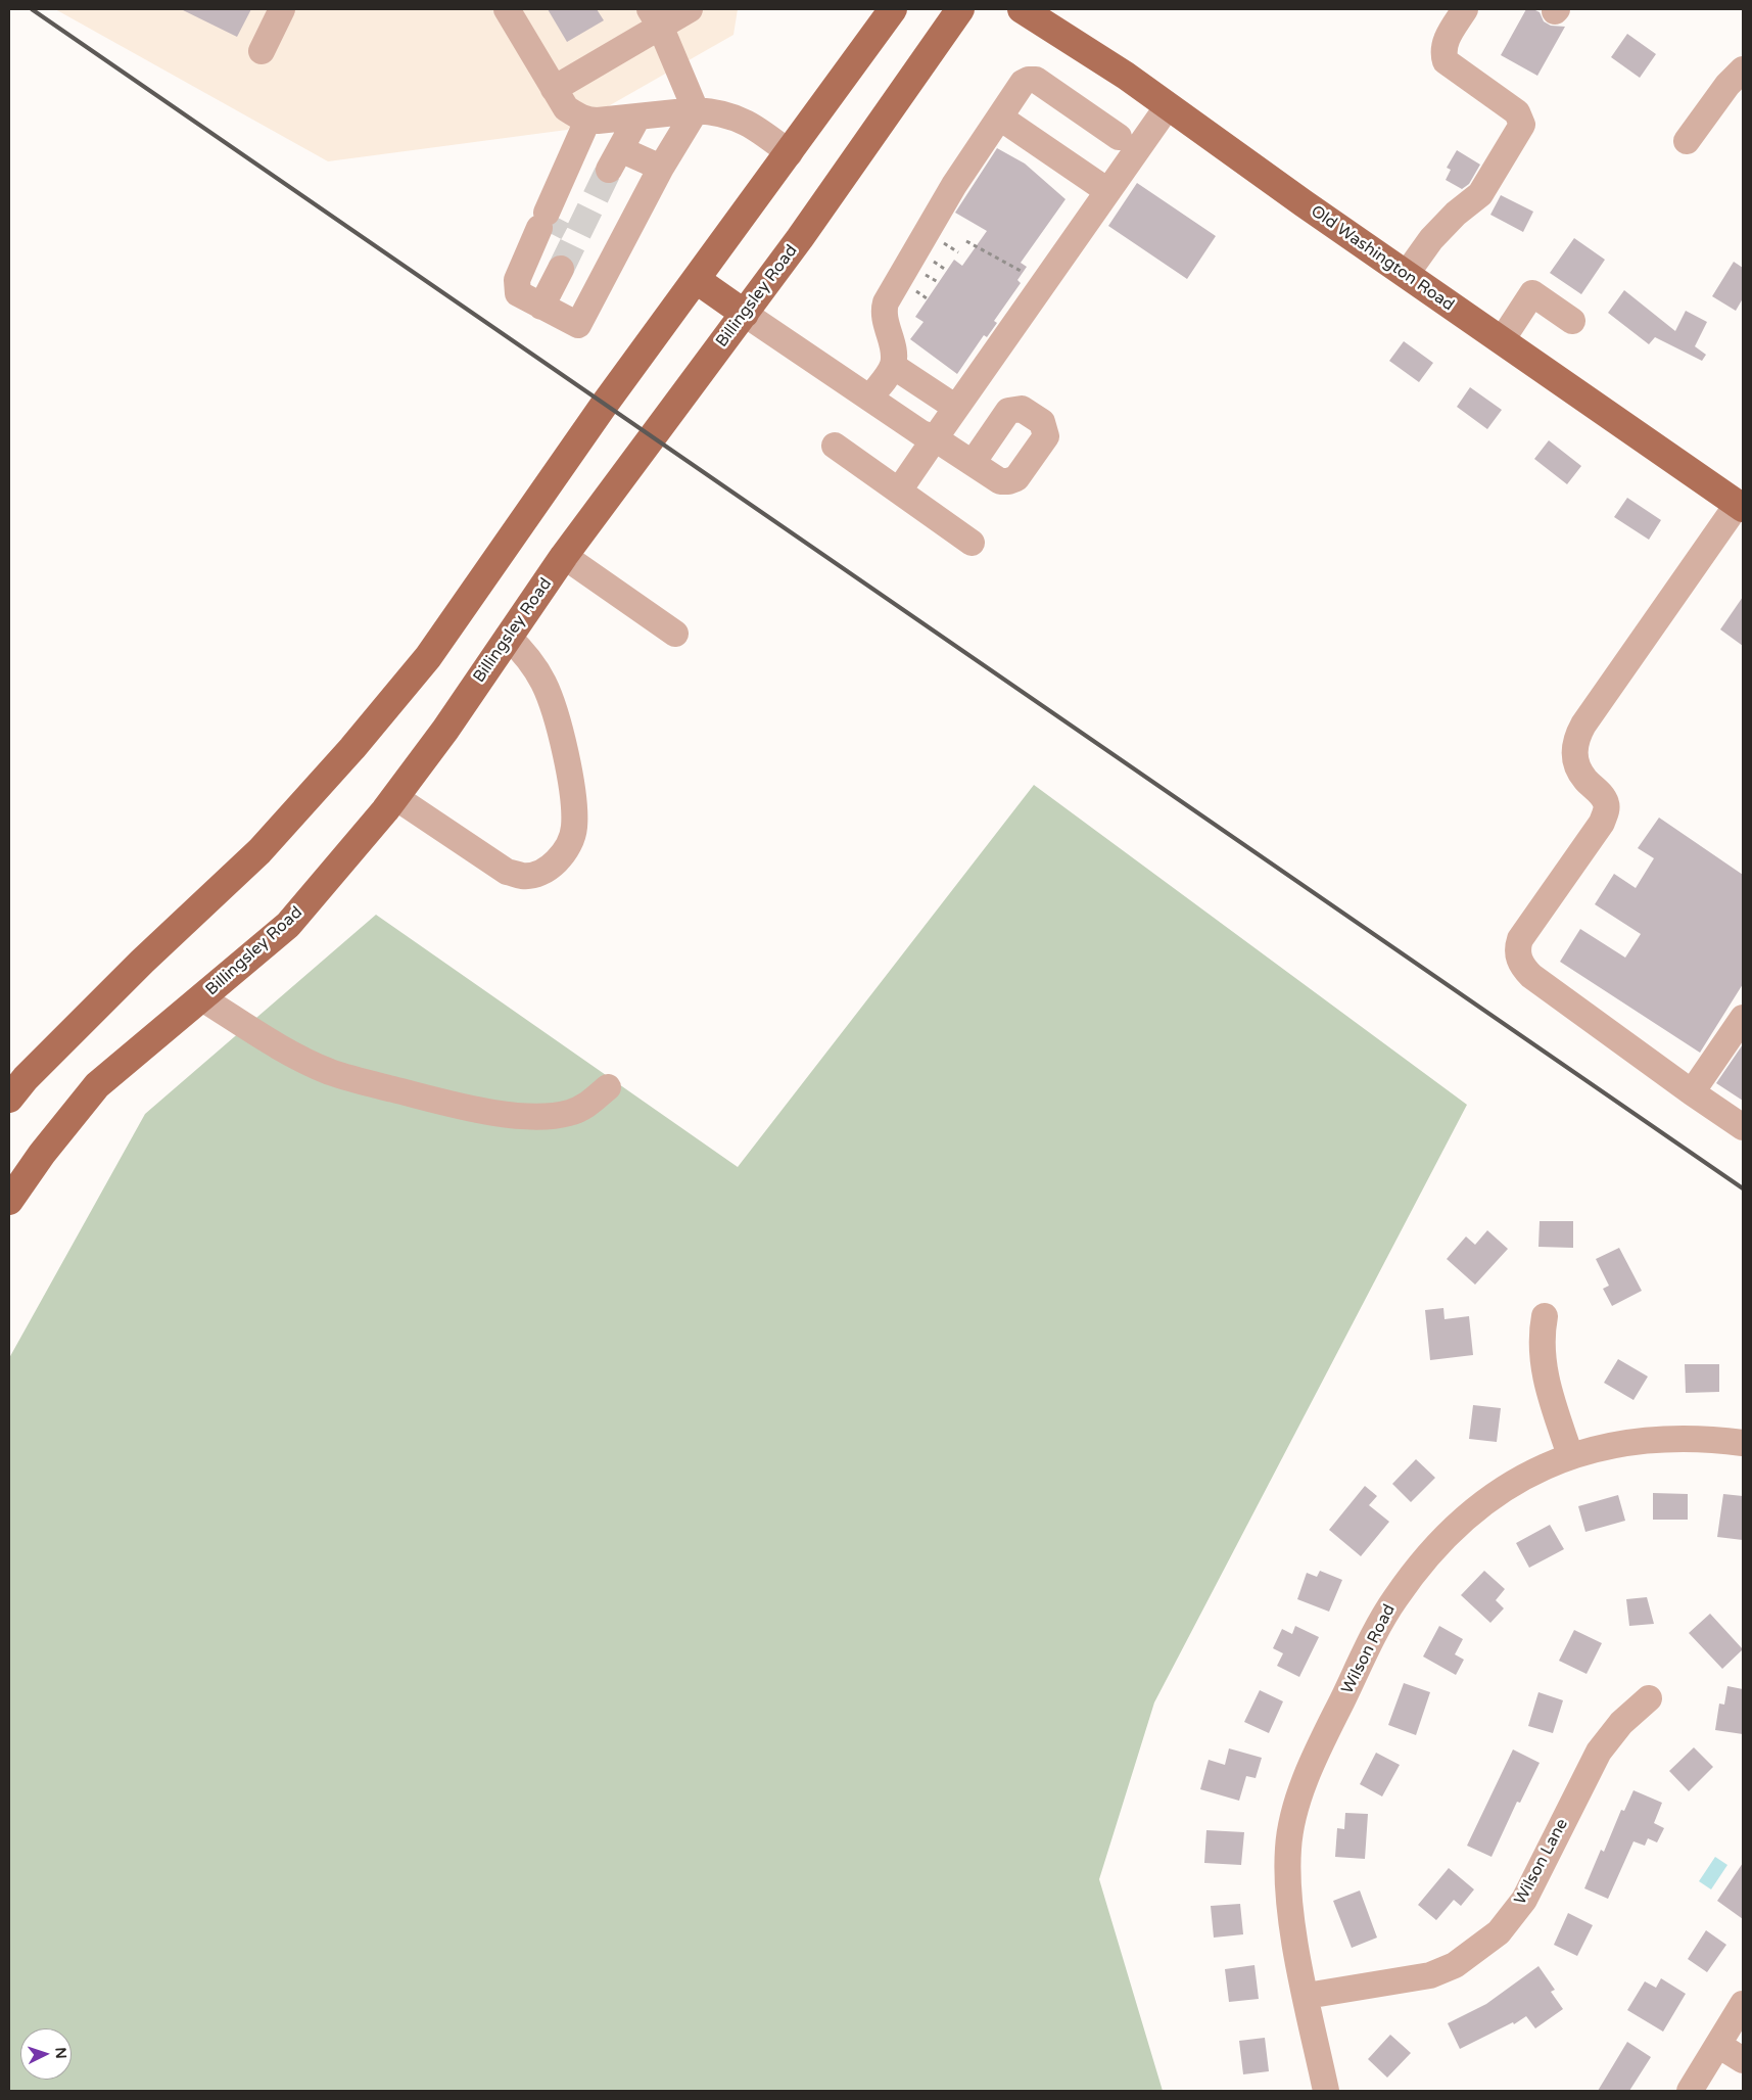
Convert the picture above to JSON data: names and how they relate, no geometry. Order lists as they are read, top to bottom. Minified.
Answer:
{"streets":{"main road":["Old Washington Road","Billingsley Road"],"street":["Wilson Road","Wilson Lane"]},"crossings":[["Wilson Road","Wilson Lane"]],"north":"right"}
